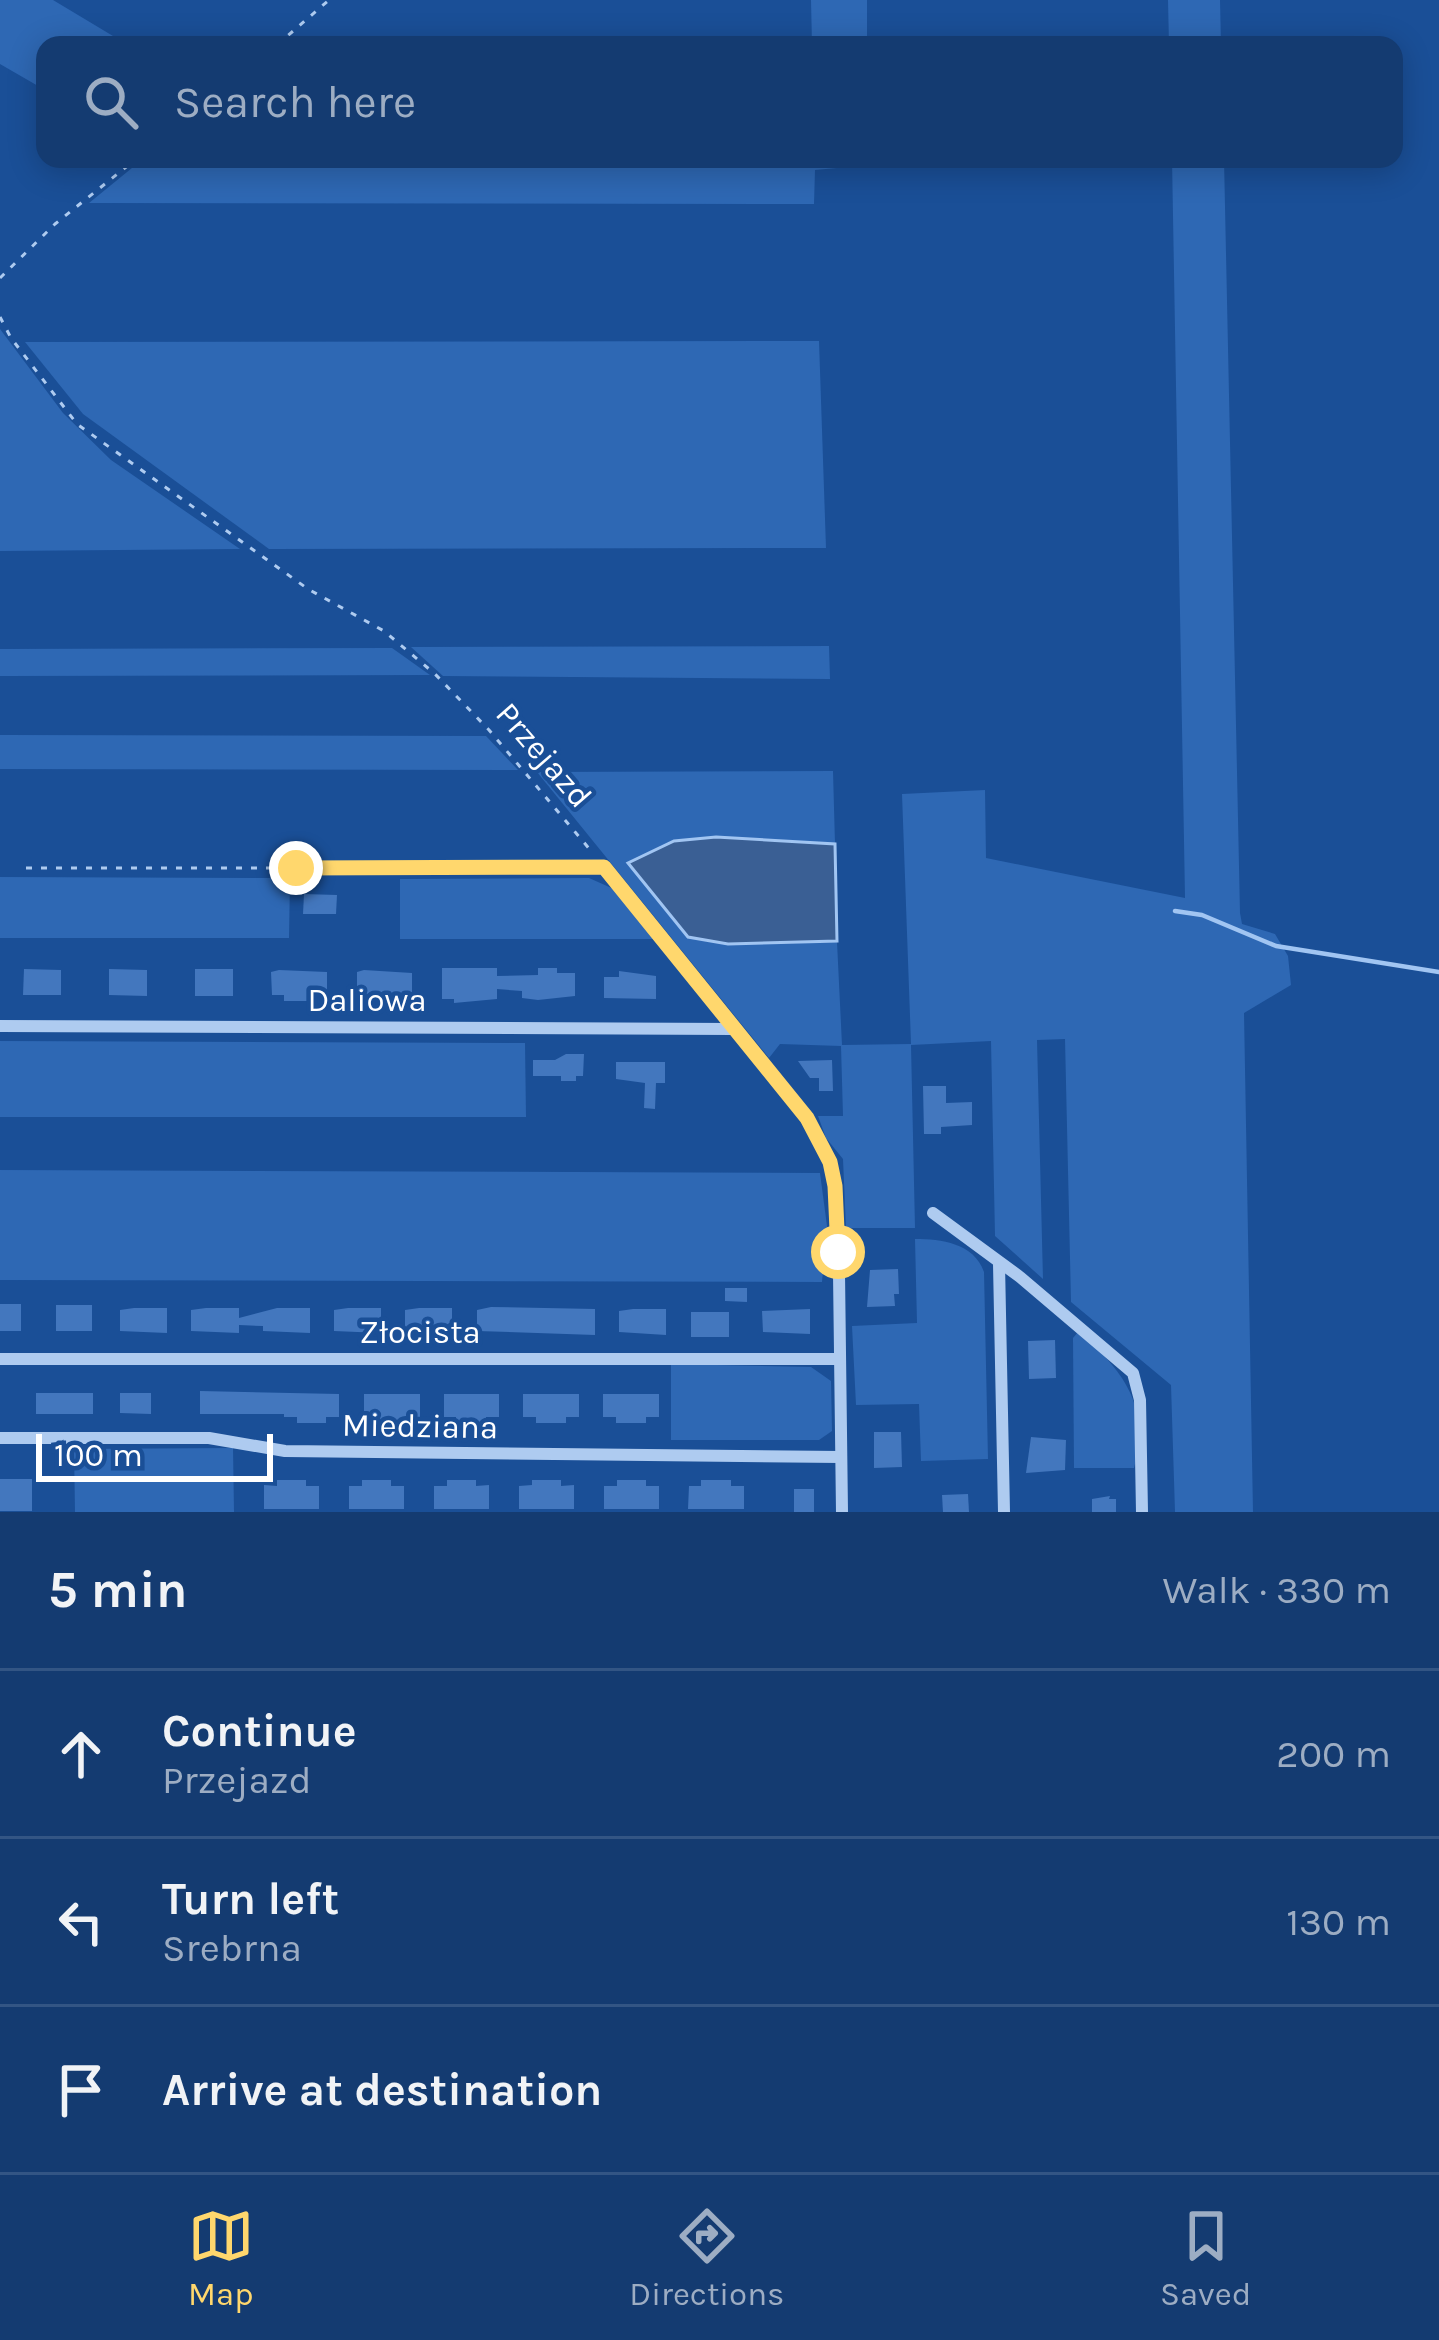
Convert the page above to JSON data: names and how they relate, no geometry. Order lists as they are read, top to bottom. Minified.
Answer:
{"streets":{"street":["Daliowa","Złocista","Miedziana"],"path":["Przejazd"]},"scale_bar":"100 m","page":{"search":"Search here","scale":"100 m","heading":["5 min","Walk · 330 m"],"list":[["Continue","Przejazd","200 m"],["Turn left","Srebrna","130 m"],"Arrive at destination"],"nav":["Map","Directions","Saved"]}}
